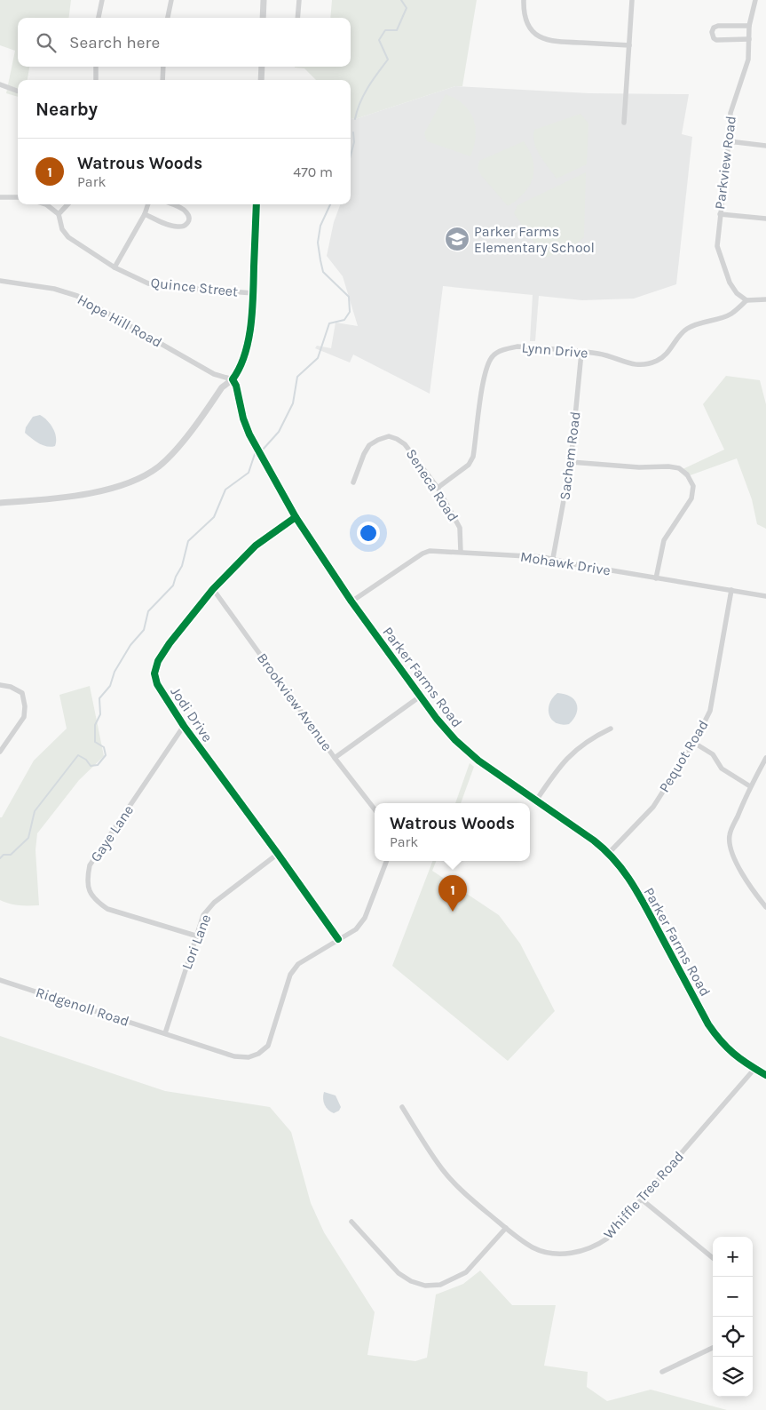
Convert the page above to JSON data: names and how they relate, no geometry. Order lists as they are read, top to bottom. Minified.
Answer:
{"streets":{"street":["Parkview Road","Quince Street","Hope Hill Road","Lynn Drive","Sachem Road","Seneca Road","Mohawk Drive","Parker Farms Road","Brookview Avenue","Jodi Drive","Pequot Road","Gaye Lane","Lori Lane","Ridgenoll Road","Whiffle Tree Road"]},"crossings":[["Parkview Road","Lynn Drive"],["Hope Hill Road","Parker Farms Road"],["Lynn Drive","Sachem Road"],["Lynn Drive","Seneca Road"],["Sachem Road","Mohawk Drive"],["Seneca Road","Mohawk Drive"],["Mohawk Drive","Parker Farms Road"],["Mohawk Drive","Pequot Road"],["Parker Farms Road","Jodi Drive"],["Parker Farms Road","Pequot Road"],["Parker Farms Road","Whiffle Tree Road"],["Brookview Avenue","Jodi Drive"],["Jodi Drive","Gaye Lane"],["Jodi Drive","Lori Lane"],["Gaye Lane","Lori Lane"],["Lori Lane","Ridgenoll Road"]],"places":{"school or university":["Parker Farms Elementary School"]},"page":{"search":"Search here","heading":"Nearby","list":[{"mark":"1","name":"Watrous Woods","note":"Park","value":"470 m"}],"popup":["Watrous Woods","Park"],"pins":"1","map_buttons":["+","−"]}}
